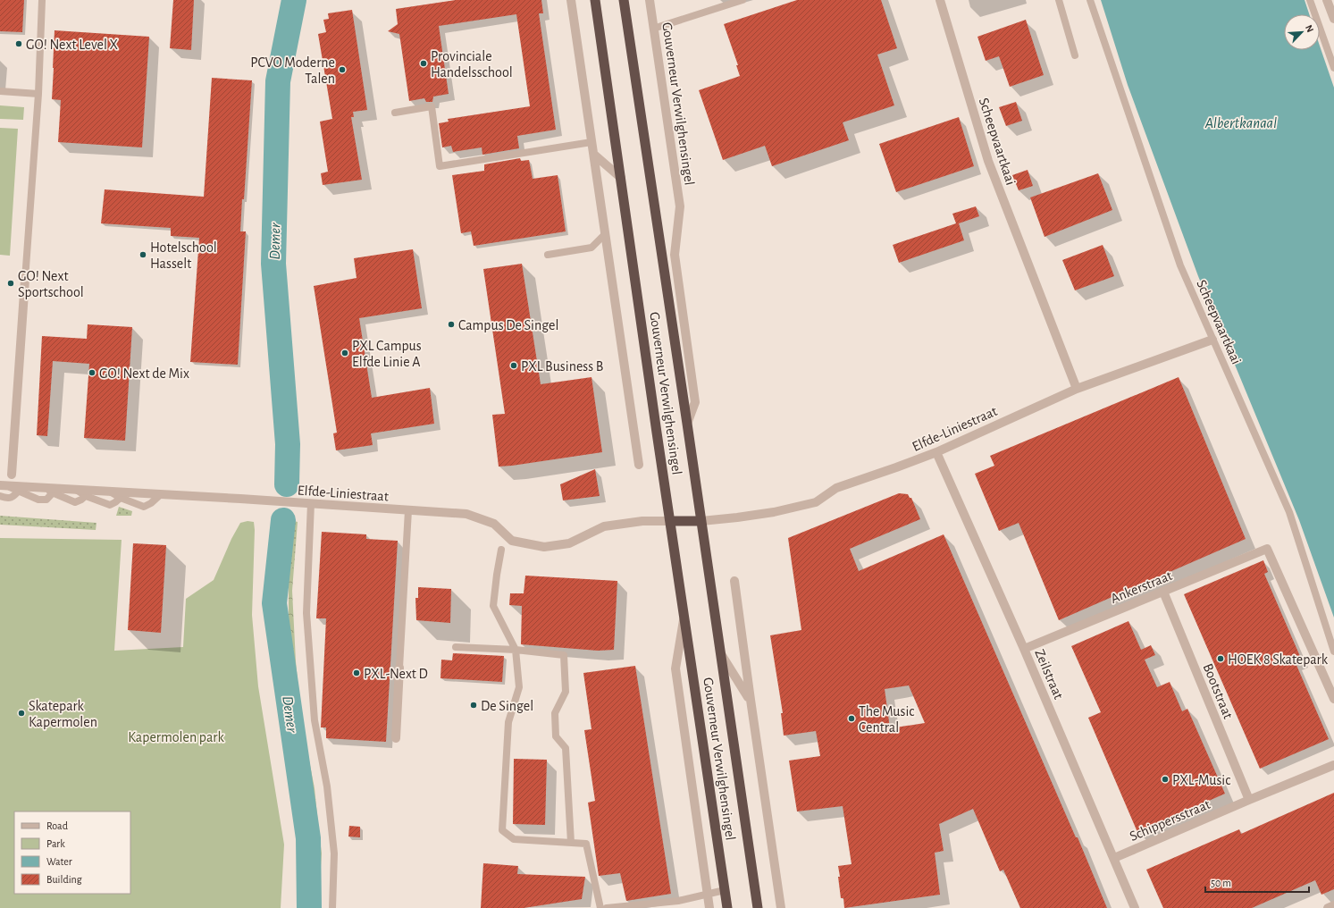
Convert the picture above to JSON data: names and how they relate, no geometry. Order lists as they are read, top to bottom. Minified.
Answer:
{"streets":{"highway":["Gouverneur Verwilghensingel"],"street":["Scheepvaartkaai","Elfde-Liniestraat","Ankerstraat","Zeilstraat","Bootstraat","Schippersstraat"]},"crossings":[["Gouverneur Verwilghensingel","Elfde-Liniestraat"],["Scheepvaartkaai","Elfde-Liniestraat"],["Elfde-Liniestraat","Zeilstraat"],["Ankerstraat","Zeilstraat"],["Ankerstraat","Bootstraat"],["Zeilstraat","Schippersstraat"],["Bootstraat","Schippersstraat"]],"water":["Albertkanaal","Demer"],"parks":["Kapermolen park"],"places":["GO! Next Level X","Provinciale Handelsschool","PCVO Moderne Talen","Hotelschool Hasselt","GO! Next Sportschool","Campus De Singel","PXL Campus Elfde Linie A","PXL Business B","GO! Next de Mix","HOEK 8 Skatepark","PXL-Next D","De Singel","Skatepark Kapermolen","The Music Central","PXL-Music"],"legend":["Road","Park","Water","Building"],"scale_bar":"50 m","north":"top right"}
